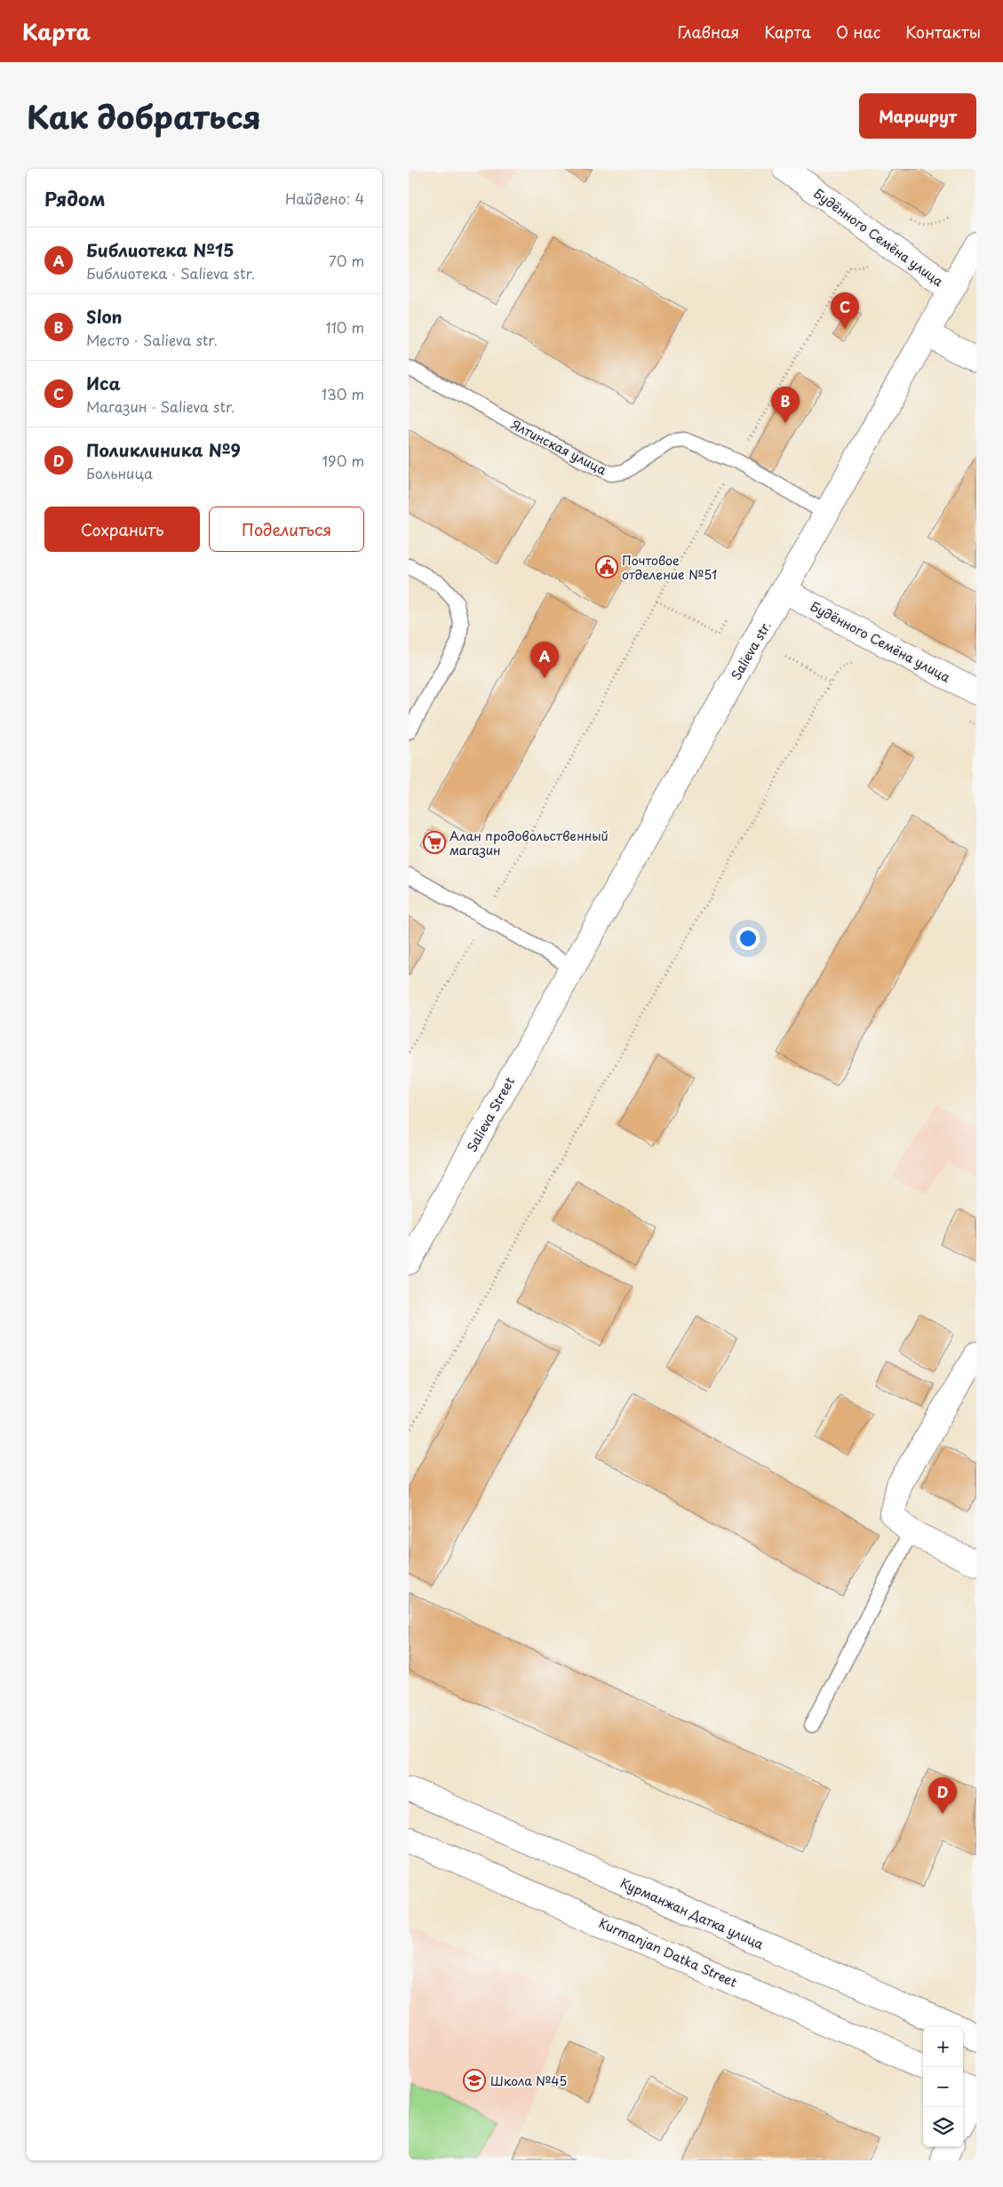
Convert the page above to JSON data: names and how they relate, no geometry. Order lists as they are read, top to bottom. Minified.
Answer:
{"streets":{"main road":["Будённого Семёна улица","Salieva str.","Salieva Street","Курманжан Датка улица","Kurmanjan Datka Street"],"lane":["Ялтинская улица"]},"crossings":[["Будённого Семёна улица","Salieva str."],["Ялтинская улица","Salieva str."],["Salieva str.","Salieva Street"]],"places":{"public building":["Почтовое отделение №51"],"supermarket":["Алан продовольственный магазин"],"school or university":["Школа №45"]},"page":{"header":"Карта","nav":["Главная","Карта","О нас","Контакты"],"title":"Как добраться","buttons":["Маршрут",["Сохранить","Поделиться"]],"heading":["Рядом","Найдено: 4"],"list":[{"mark":"A","name":"Библиотека №15","note":"Библиотека · Salieva str.","value":"70 m"},{"mark":"B","name":"Slon","note":"Место · Salieva str.","value":"110 m"},{"mark":"C","name":"Иса","note":"Магазин · Salieva str.","value":"130 m"},{"mark":"D","name":"Поликлиника №9","note":"Больница","value":"190 m"}],"pins":["C","B","A","D"],"map_buttons":["+","−"]}}
